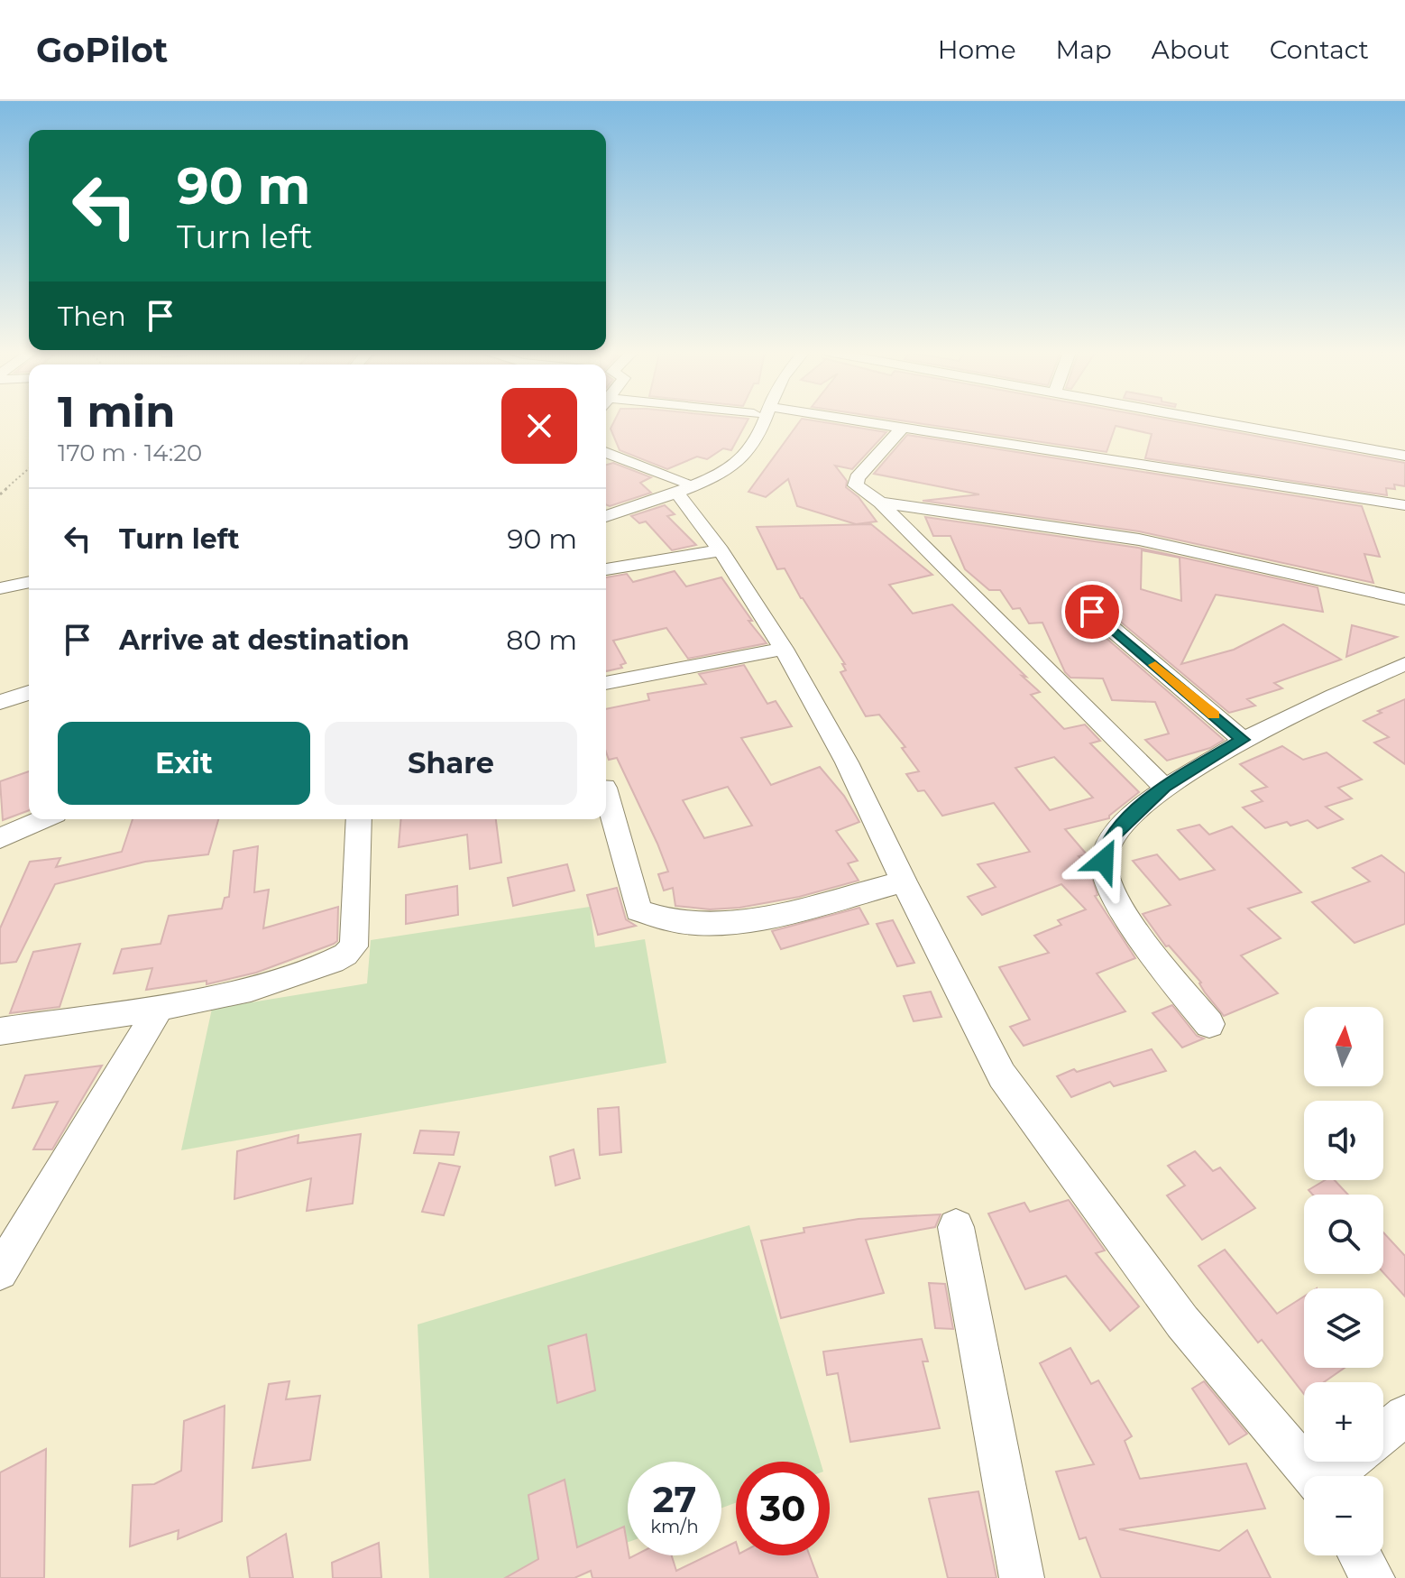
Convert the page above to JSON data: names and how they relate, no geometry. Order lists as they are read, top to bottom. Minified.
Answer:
{"north":"top","page":{"header":"GoPilot","nav":["Home","Map","About","Contact"],"turn":["90 m","Turn left"],"then":"Then","heading":["1 min","170 m · 14:20"],"list":[{"name":"Turn left","value":"90 m"},{"name":"Arrive at destination","value":"80 m"}],"buttons":["Exit","Share"],"map_buttons":["+","−"],"speed":"27 km/h","limit":"30"}}
